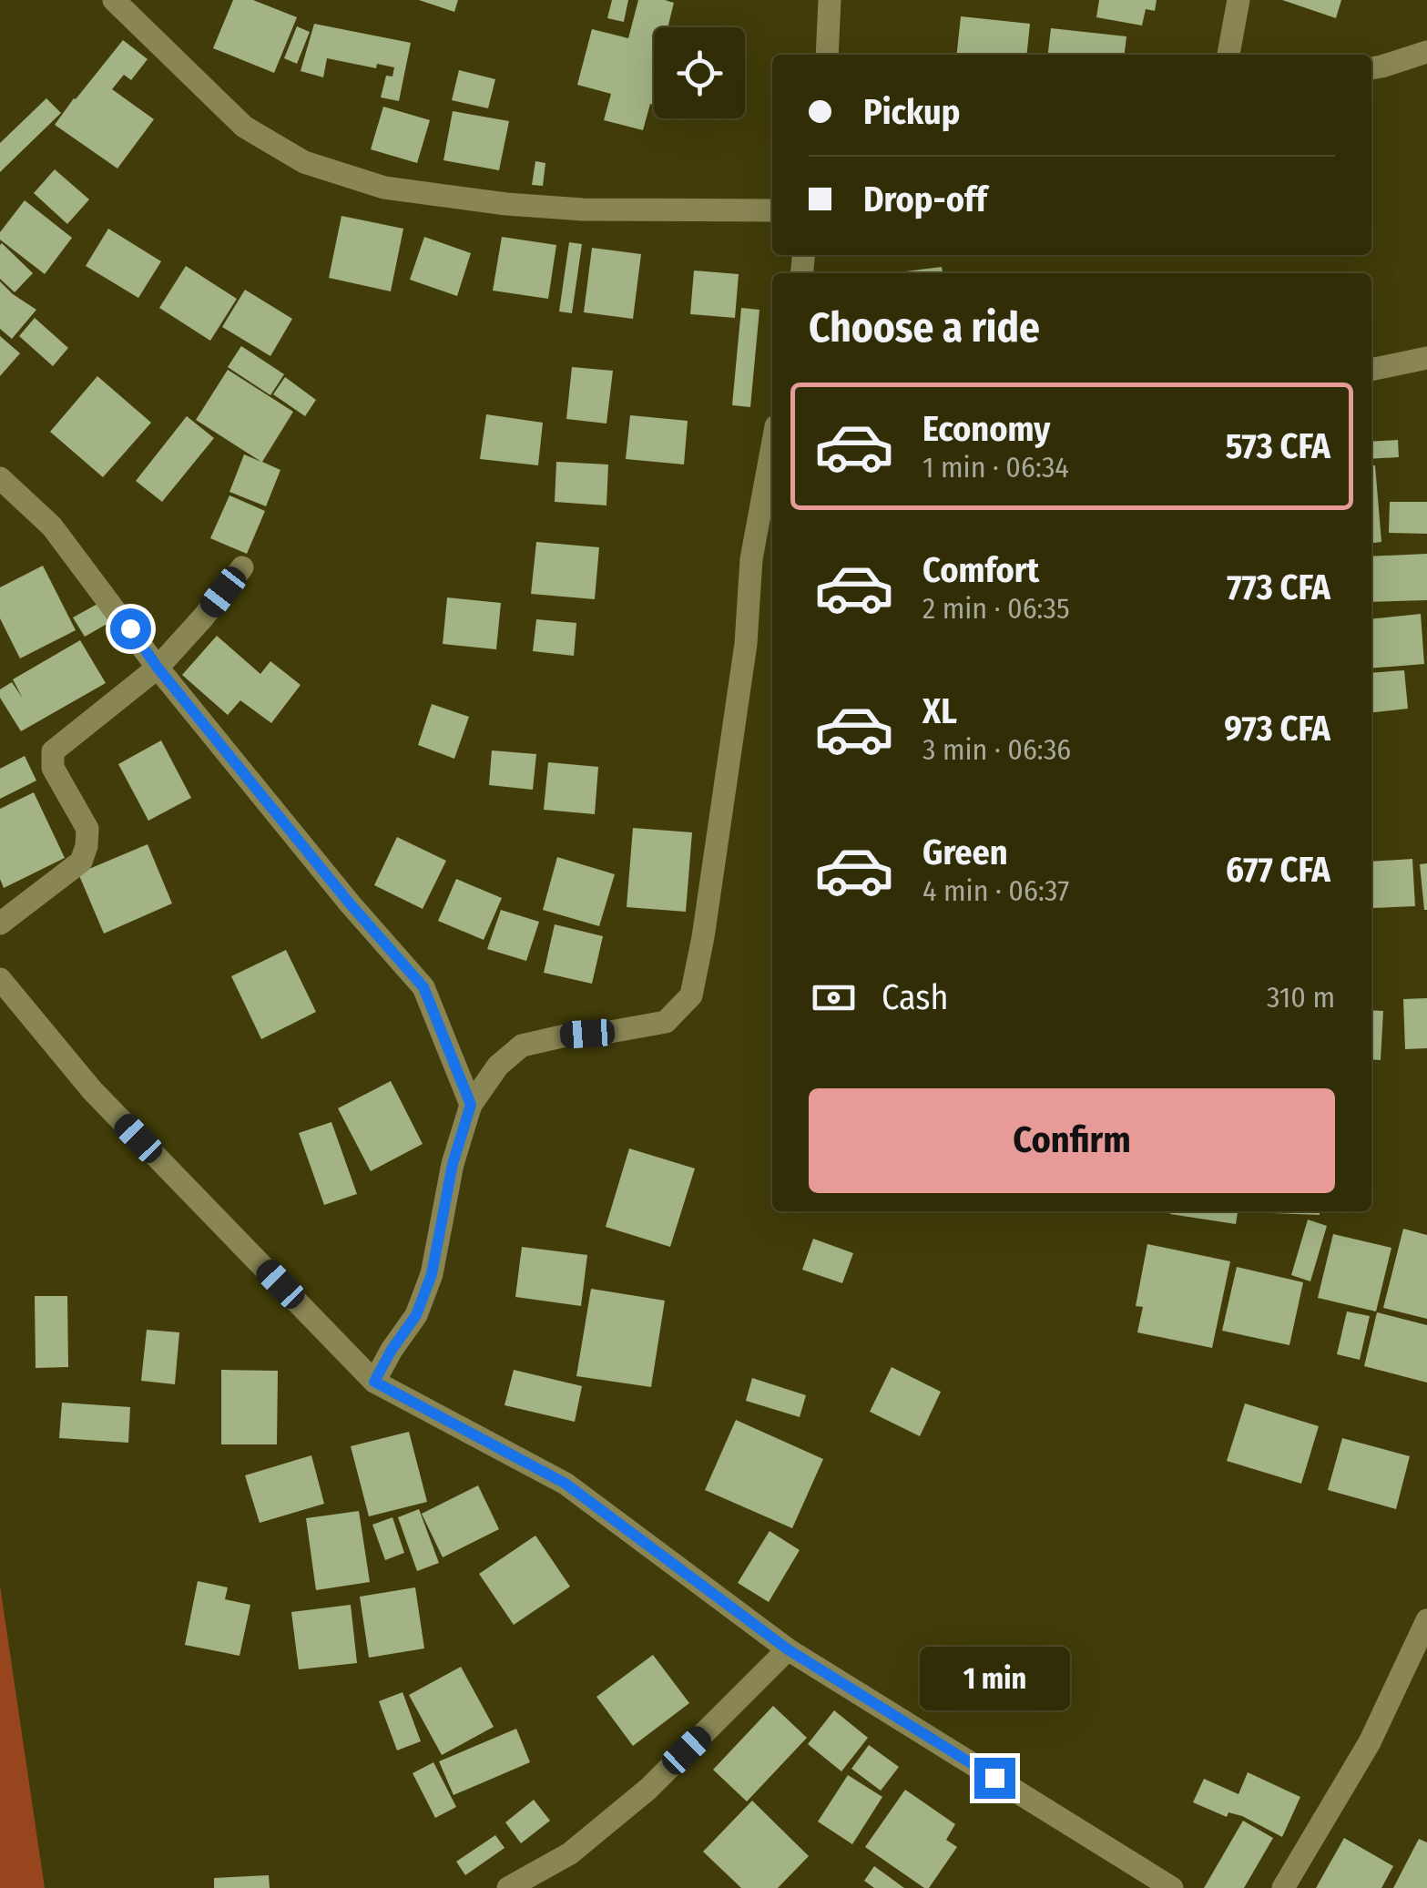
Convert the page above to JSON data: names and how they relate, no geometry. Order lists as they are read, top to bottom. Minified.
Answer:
{"page":{"banner":["Pickup","Drop-off"],"heading":"Choose a ride","list":[{"name":"Economy","note":"1 min · 06:34","value":"573 CFA"},{"name":"Comfort","note":"2 min · 06:35","value":"773 CFA"},{"name":"XL","note":"3 min · 06:36","value":"973 CFA"},{"name":"Green","note":"4 min · 06:37","value":"677 CFA"}],"pay":["Cash","310 m"],"buttons":"Confirm","bubble":"1 min"}}
